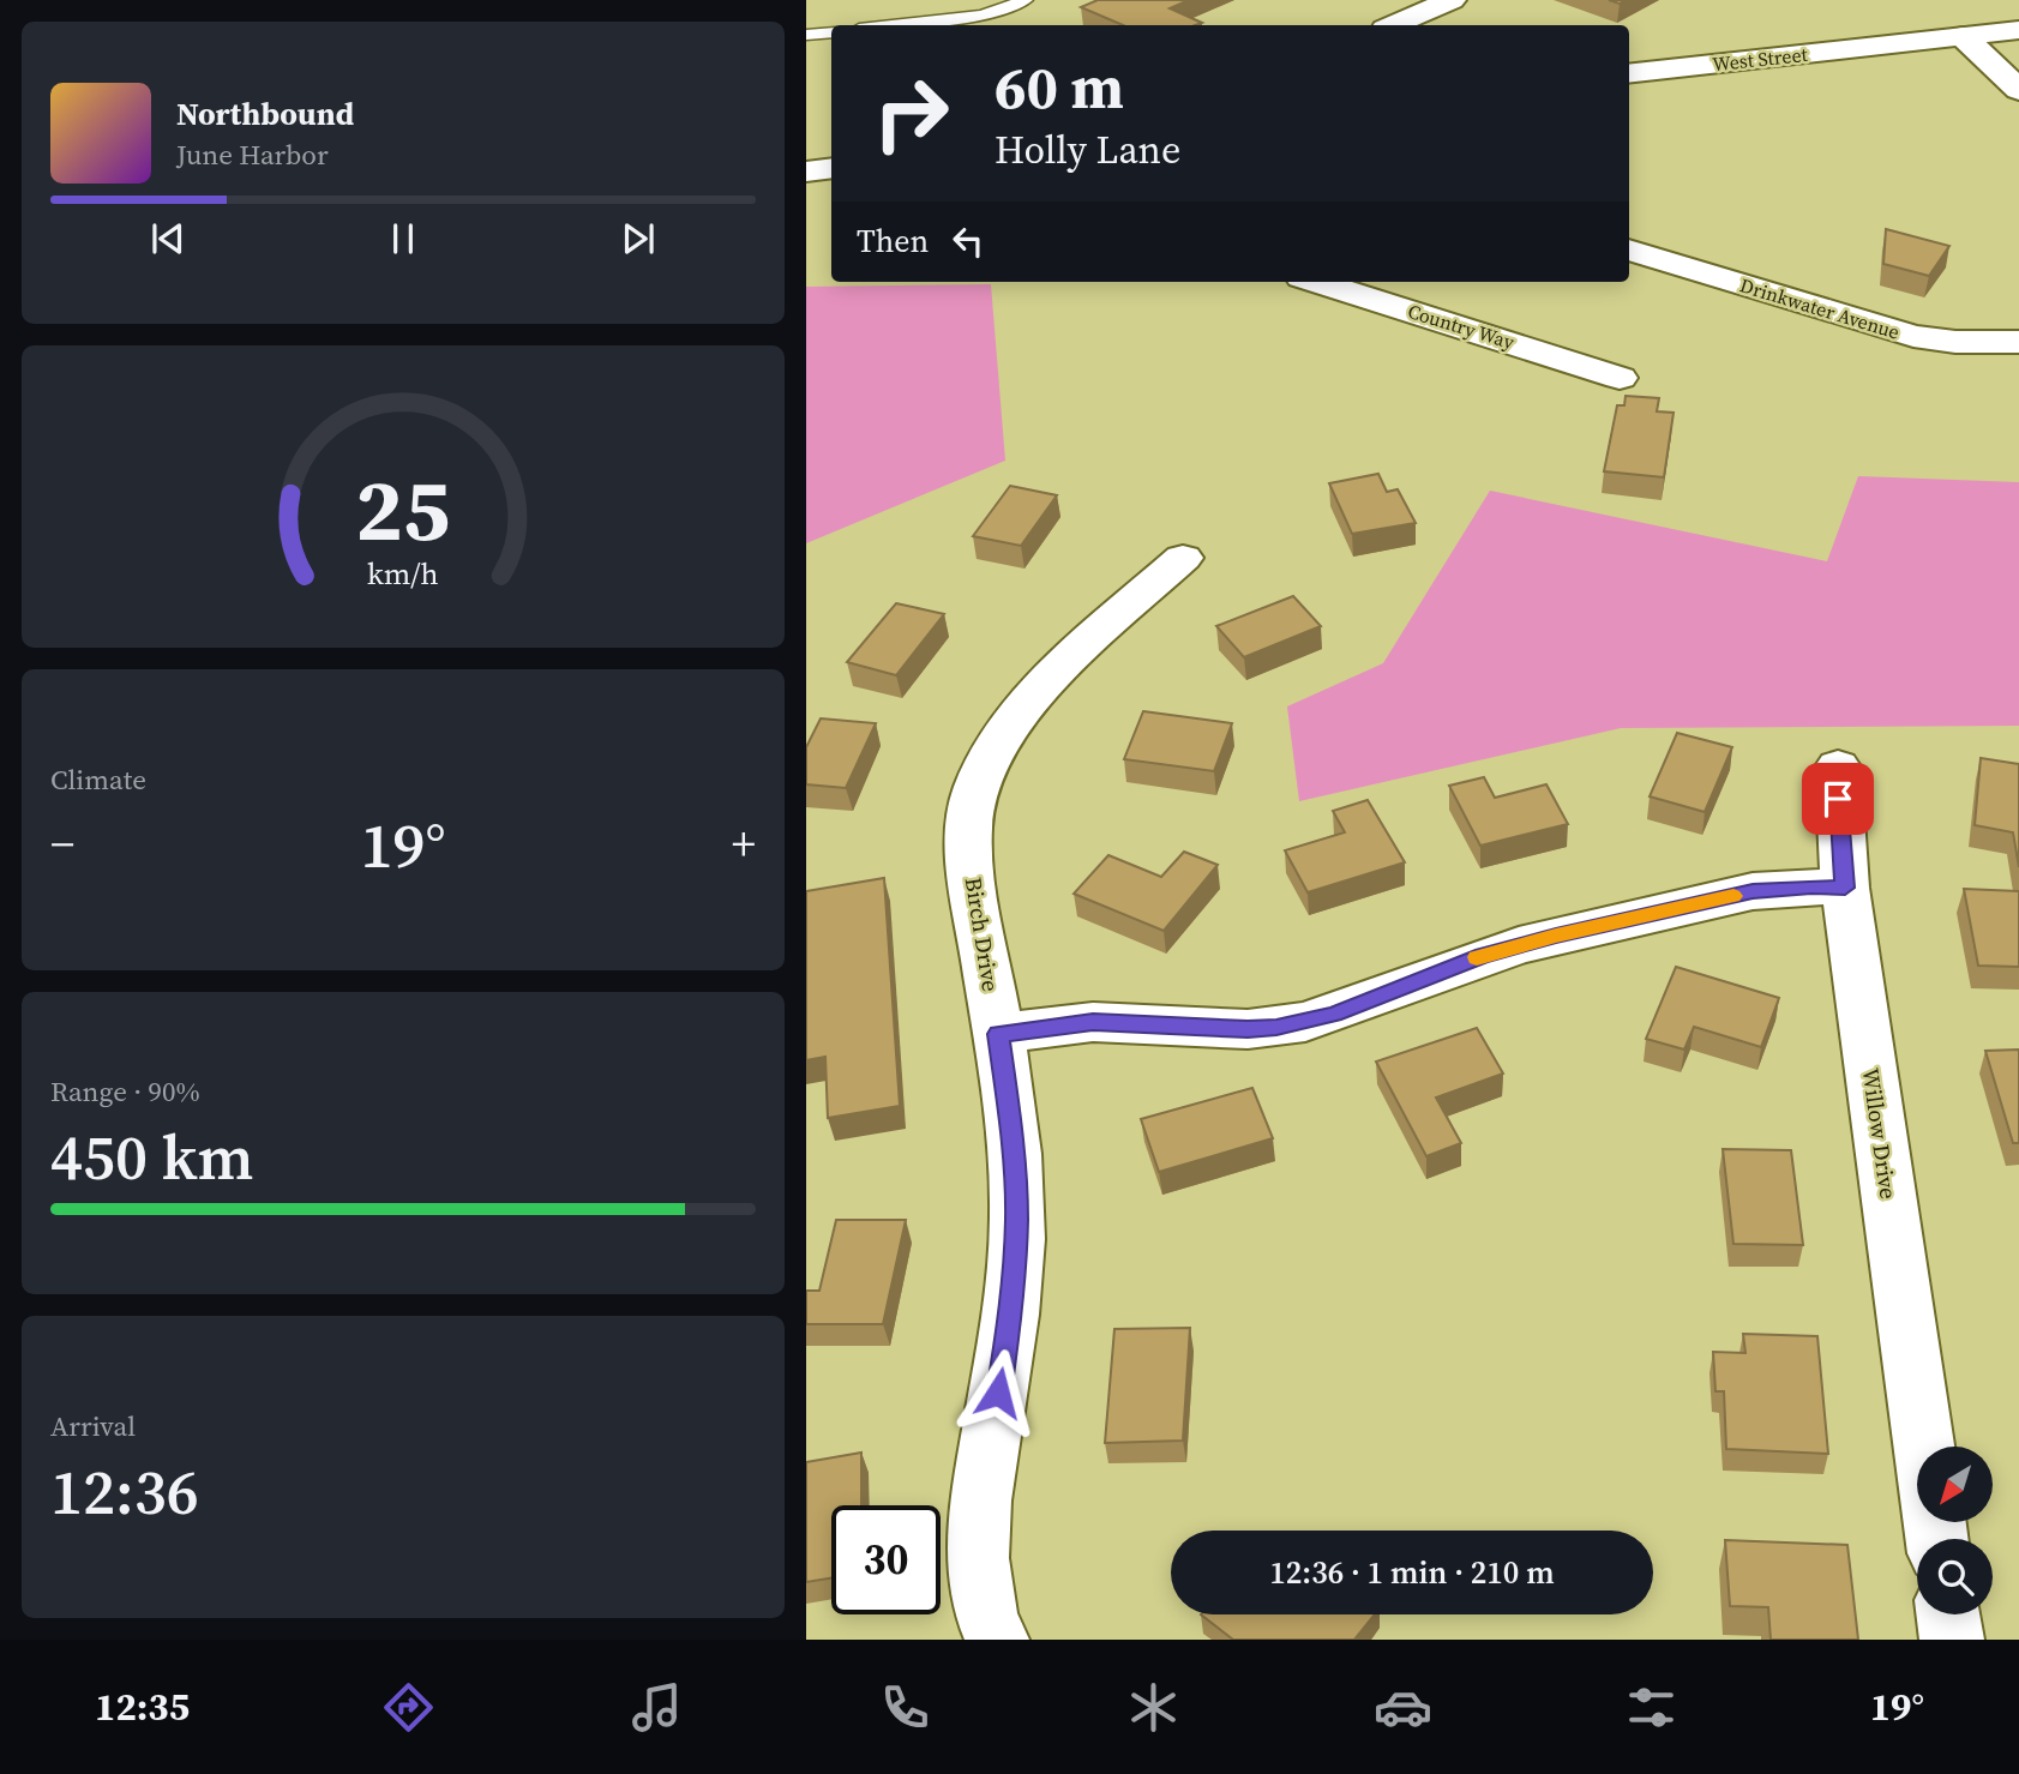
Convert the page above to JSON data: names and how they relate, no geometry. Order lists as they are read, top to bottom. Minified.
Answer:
{"streets":{"street":["West Street","Drinkwater Avenue","Country Way","Birch Drive","Willow Drive"]},"north":"bottom left","page":{"turn":["60 m","Holly Lane"],"song":["Northbound","June Harbor"],"then":"Then","tile":["Climate",["Range · 90%","450 km"],["Arrival","12:36"]],"heat":["−","19°","+"],"limit":"30","trip":"12:36 · 1 min · 210 m","tabs":["12:35","19°"],"gauge":["25","km/h"]}}
